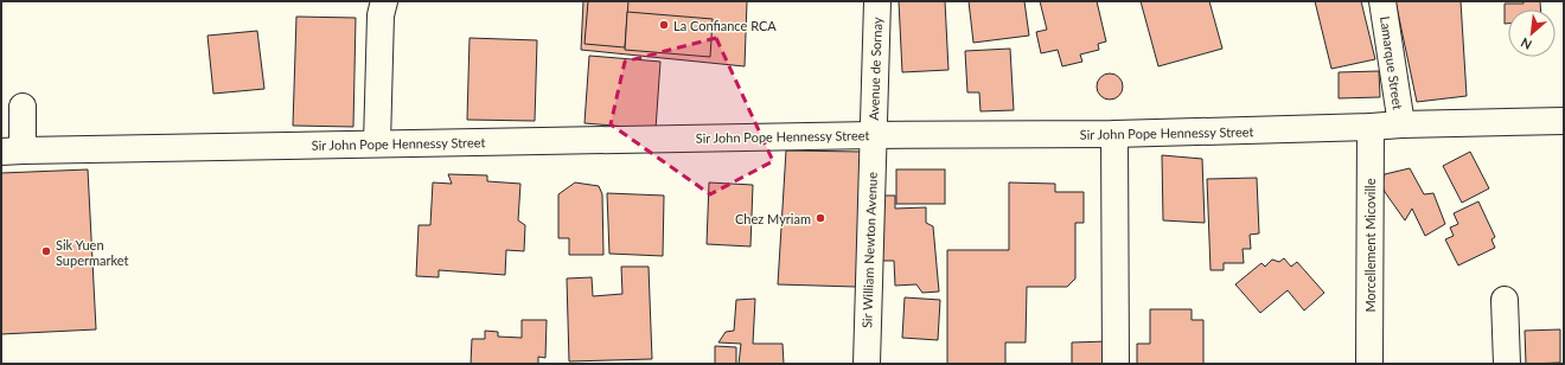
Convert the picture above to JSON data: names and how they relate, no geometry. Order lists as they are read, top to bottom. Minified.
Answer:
{"streets":{"street":["Lamarque Street","Avenue de Sornay","Sir John Pope Hennessy Street","Morcellement Micoville","Sir William Newton Avenue"]},"crossings":[["Lamarque Street","Sir John Pope Hennessy Street"],["Avenue de Sornay","Sir John Pope Hennessy Street"],["Avenue de Sornay","Sir William Newton Avenue"],["Sir John Pope Hennessy Street","Morcellement Micoville"],["Sir John Pope Hennessy Street","Sir William Newton Avenue"]],"places":["La Confiance RCA","Chez Myriam","Sik Yuen Supermarket"],"north":"bottom left"}
